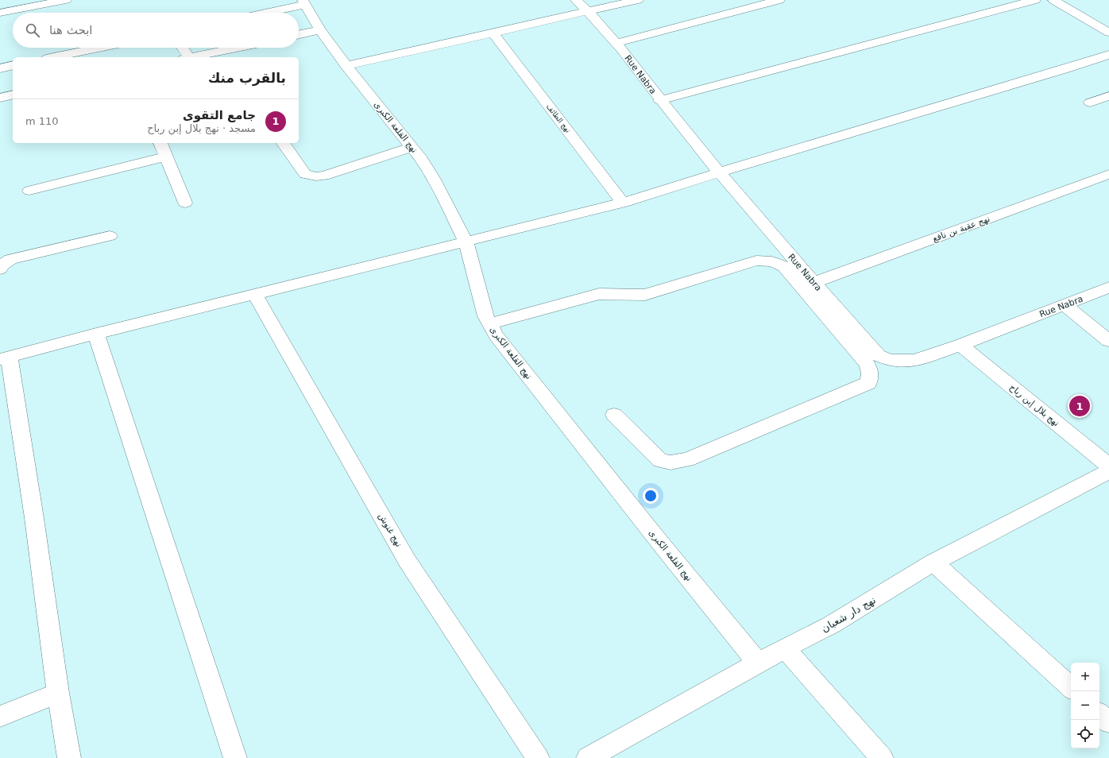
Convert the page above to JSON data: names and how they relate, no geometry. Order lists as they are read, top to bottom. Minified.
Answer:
{"streets":{"street":["Rue Nabra","نهج الطائف","نهج القلعة الكبرى","نهج عقبة بن نافع","نهج بلال إبن رباح","نهج غنوش","نهج دار شعبان"]},"crossings":[["Rue Nabra","نهج عقبة بن نافع"],["Rue Nabra","نهج بلال إبن رباح"],["نهج القلعة الكبرى","نهج دار شعبان"]],"page":{"search":"ابحث هنا","heading":"بالقرب منك","list":[{"mark":"1","name":"جامع التقوى","note":"مسجد · نهج بلال إبن رباح","value":"110 m"}],"pins":"1","map_buttons":["+","−"]}}
